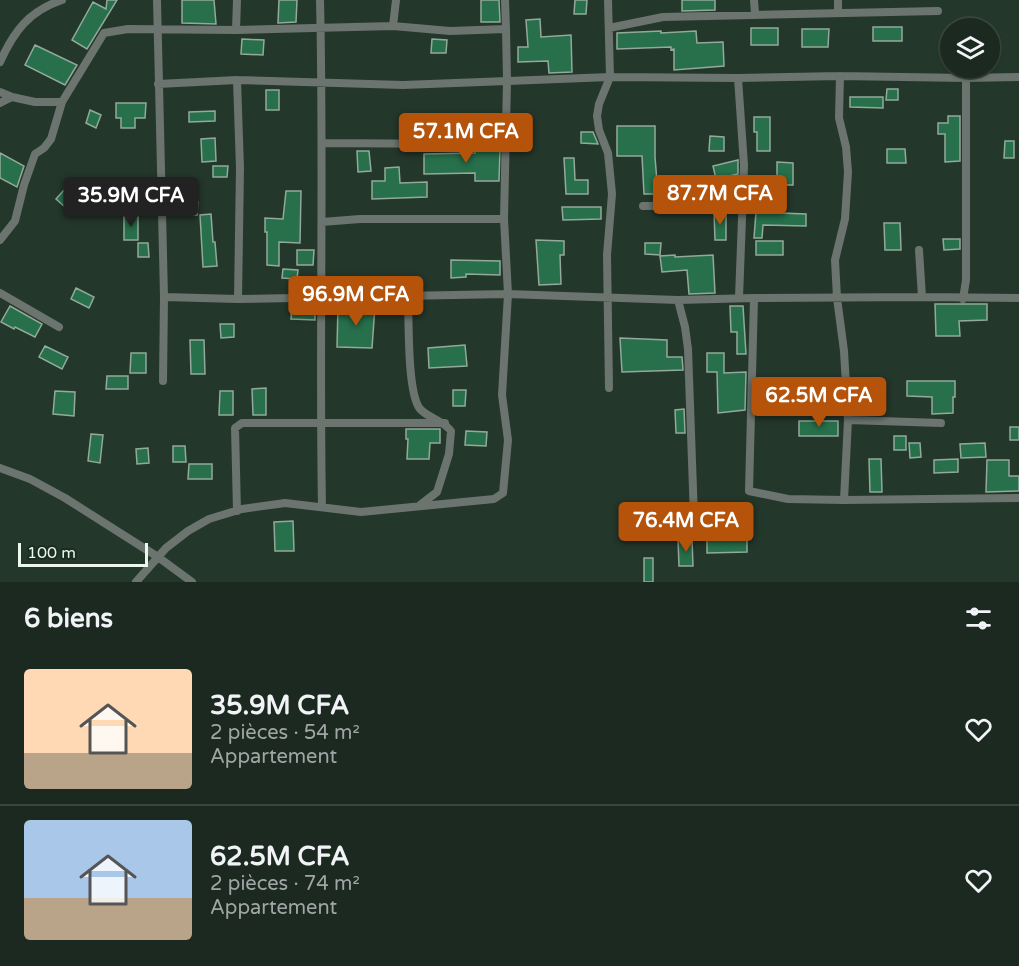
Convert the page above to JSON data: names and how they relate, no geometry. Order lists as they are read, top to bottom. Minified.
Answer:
{"scale_bar":"100 m","page":{"price":["57.1M CFA","87.7M CFA","35.9M CFA","96.9M CFA","62.5M CFA","76.4M CFA"],"scale":"100 m","heading":"6 biens","list":[{"name":"35.9M CFA","note":"2 pièces · 54 m² · Appartement"},{"name":"62.5M CFA","note":"2 pièces · 74 m² · Appartement"}]}}
